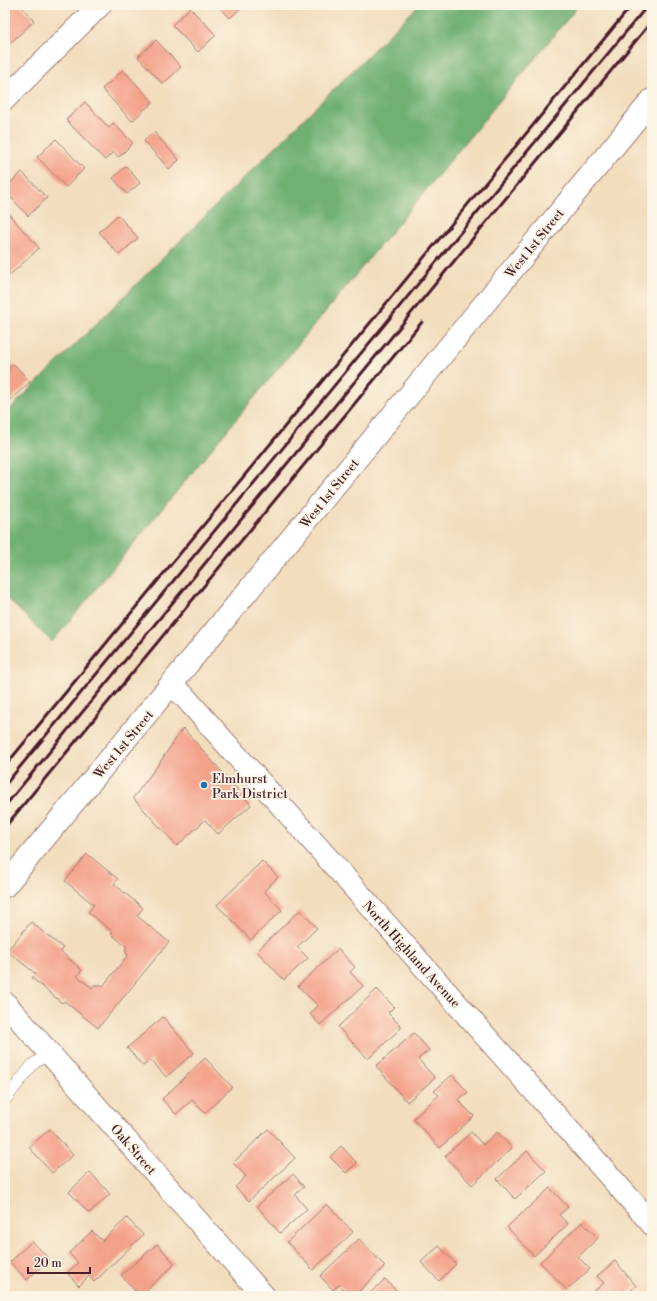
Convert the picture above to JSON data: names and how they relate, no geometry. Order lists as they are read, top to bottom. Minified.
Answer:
{"streets":{"street":["West 1st Street","North Highland Avenue","Oak Street"]},"crossings":[["West 1st Street","North Highland Avenue"]],"places":["Elmhurst Park District"],"scale_bar":"20 m"}
